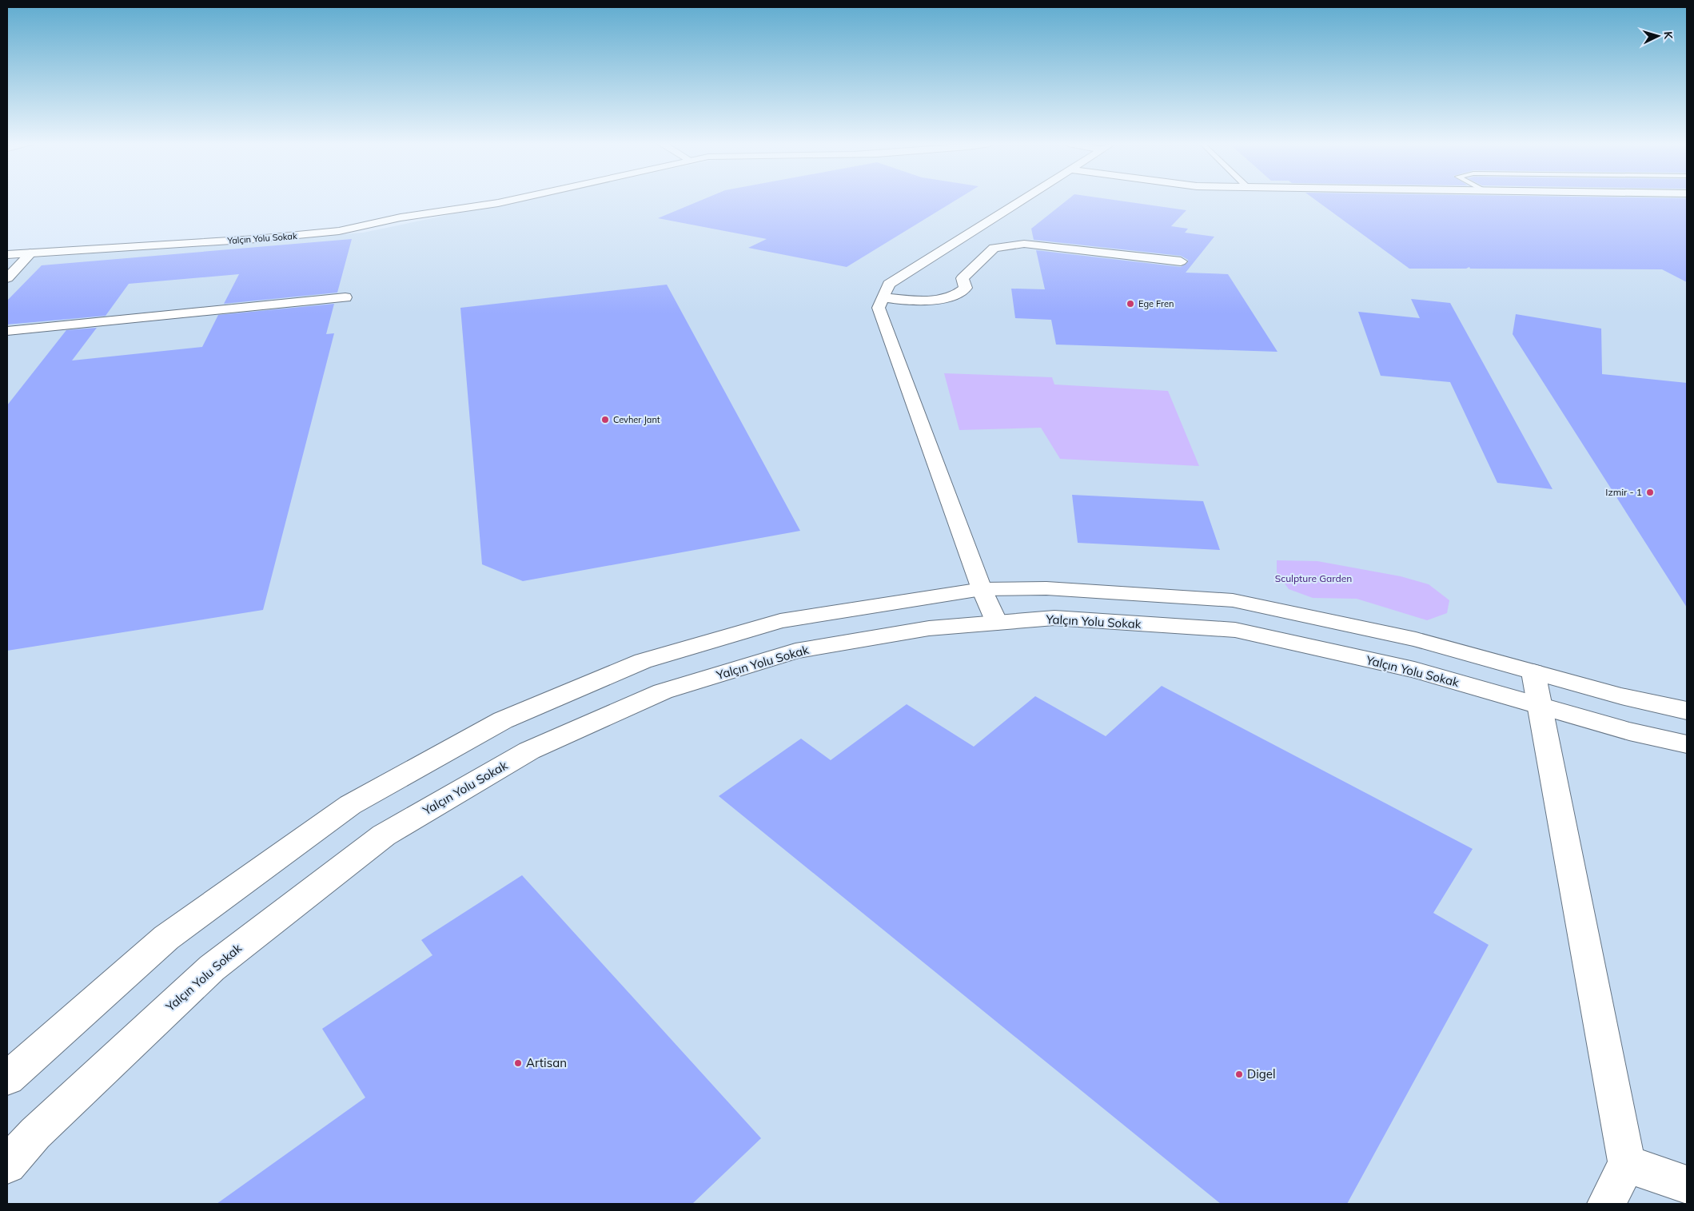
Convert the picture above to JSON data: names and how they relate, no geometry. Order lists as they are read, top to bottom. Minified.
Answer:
{"streets":{"street":["Yalçın Yolu Sokak"]},"parks":["Sculpture Garden"],"places":["Ege Fren","Cevher Jant","Izmir - 1","Artisan","Digel"],"north":"right"}
